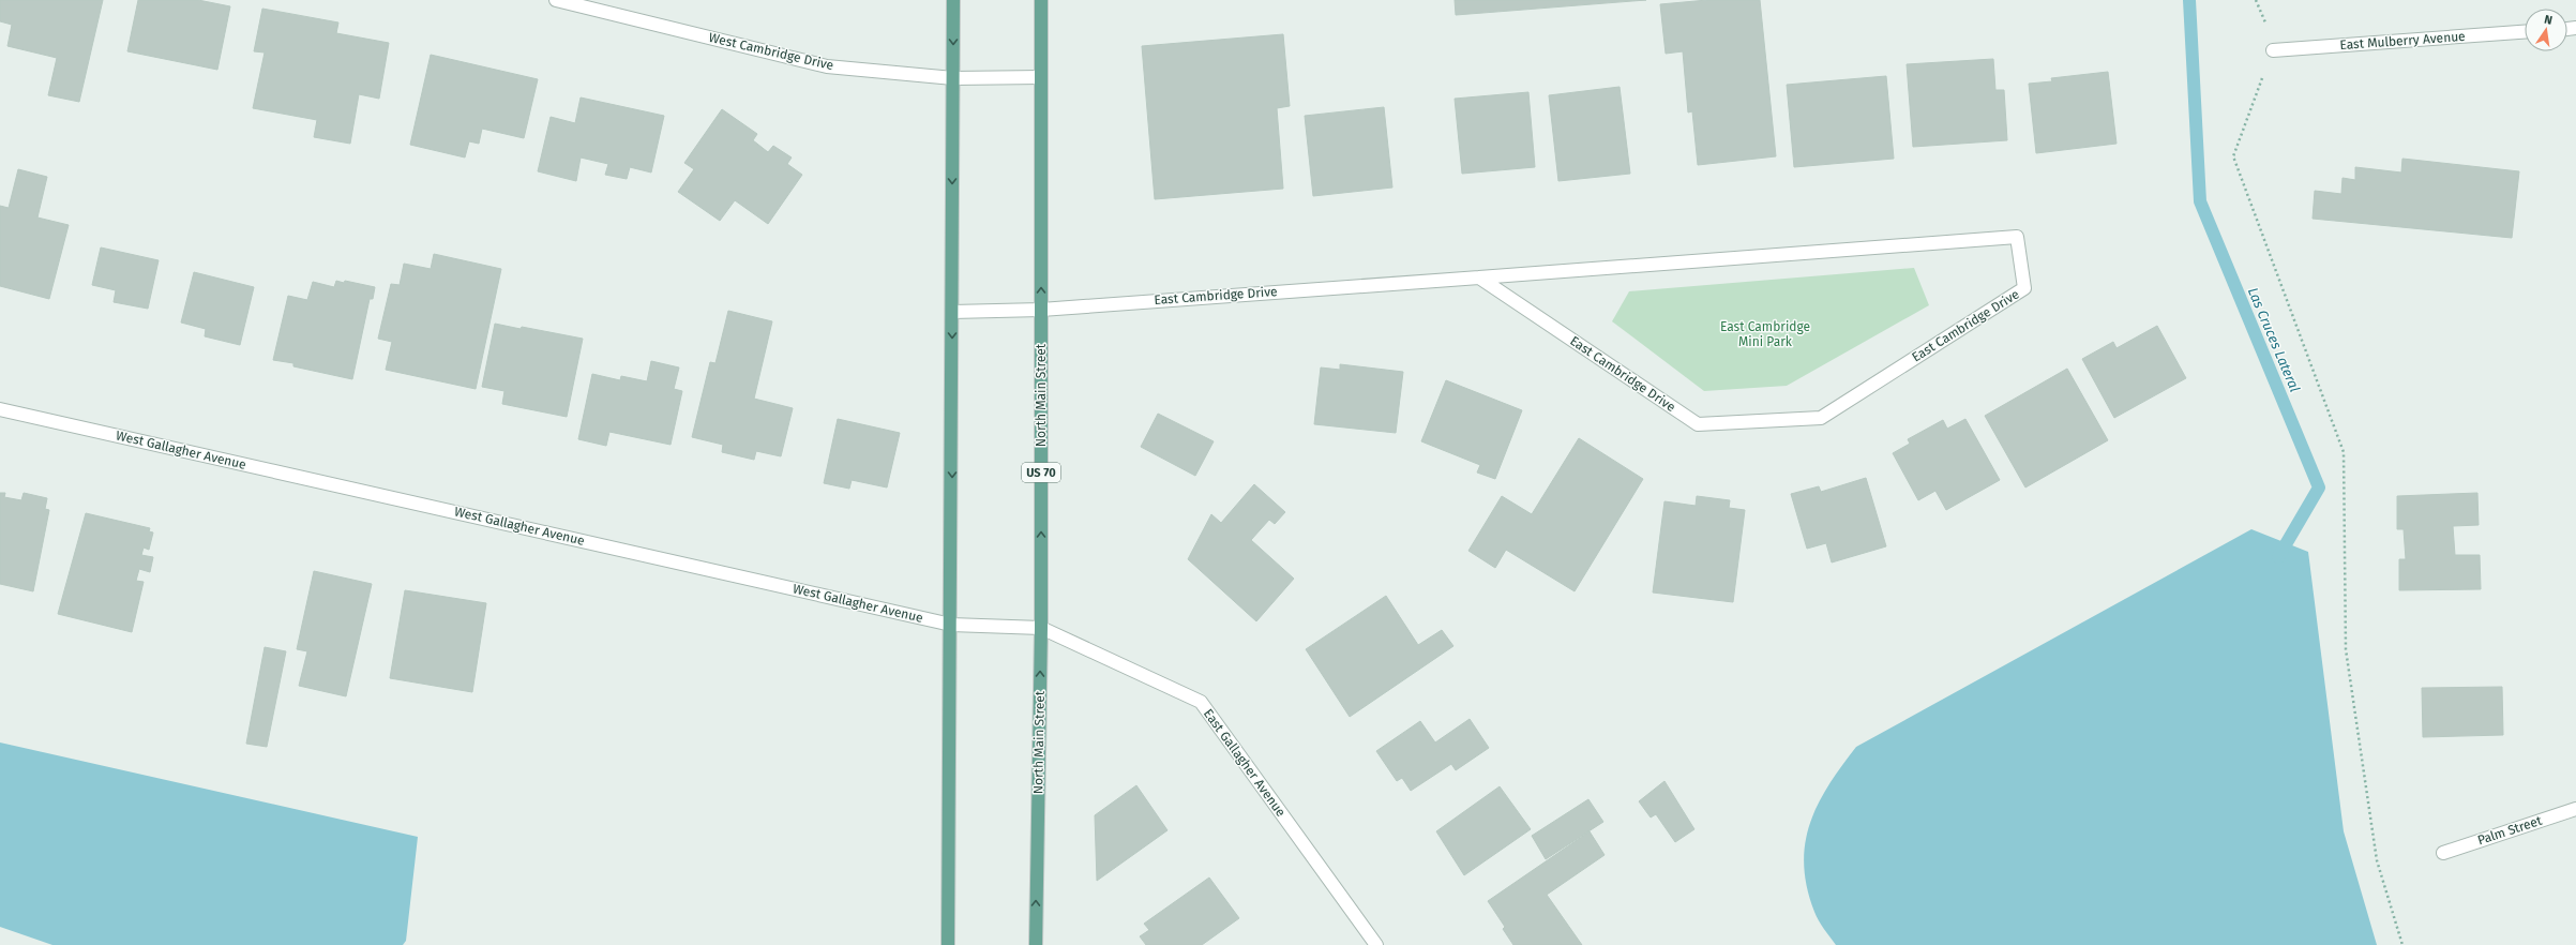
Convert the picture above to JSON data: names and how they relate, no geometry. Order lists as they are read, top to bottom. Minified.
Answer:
{"streets":{"main road":["North Main Street","US 70"],"street":["East Mulberry Avenue","West Cambridge Drive","East Cambridge Drive","West Gallagher Avenue","East Gallagher Avenue","Palm Street"]},"crossings":[["West Cambridge Drive","North Main Street"],["East Cambridge Drive","North Main Street"],["North Main Street","West Gallagher Avenue"],["North Main Street","East Gallagher Avenue"],["West Gallagher Avenue","East Gallagher Avenue"]],"water":["Las Cruces Lateral"],"parks":["East Cambridge Mini Park"],"north":"top"}
